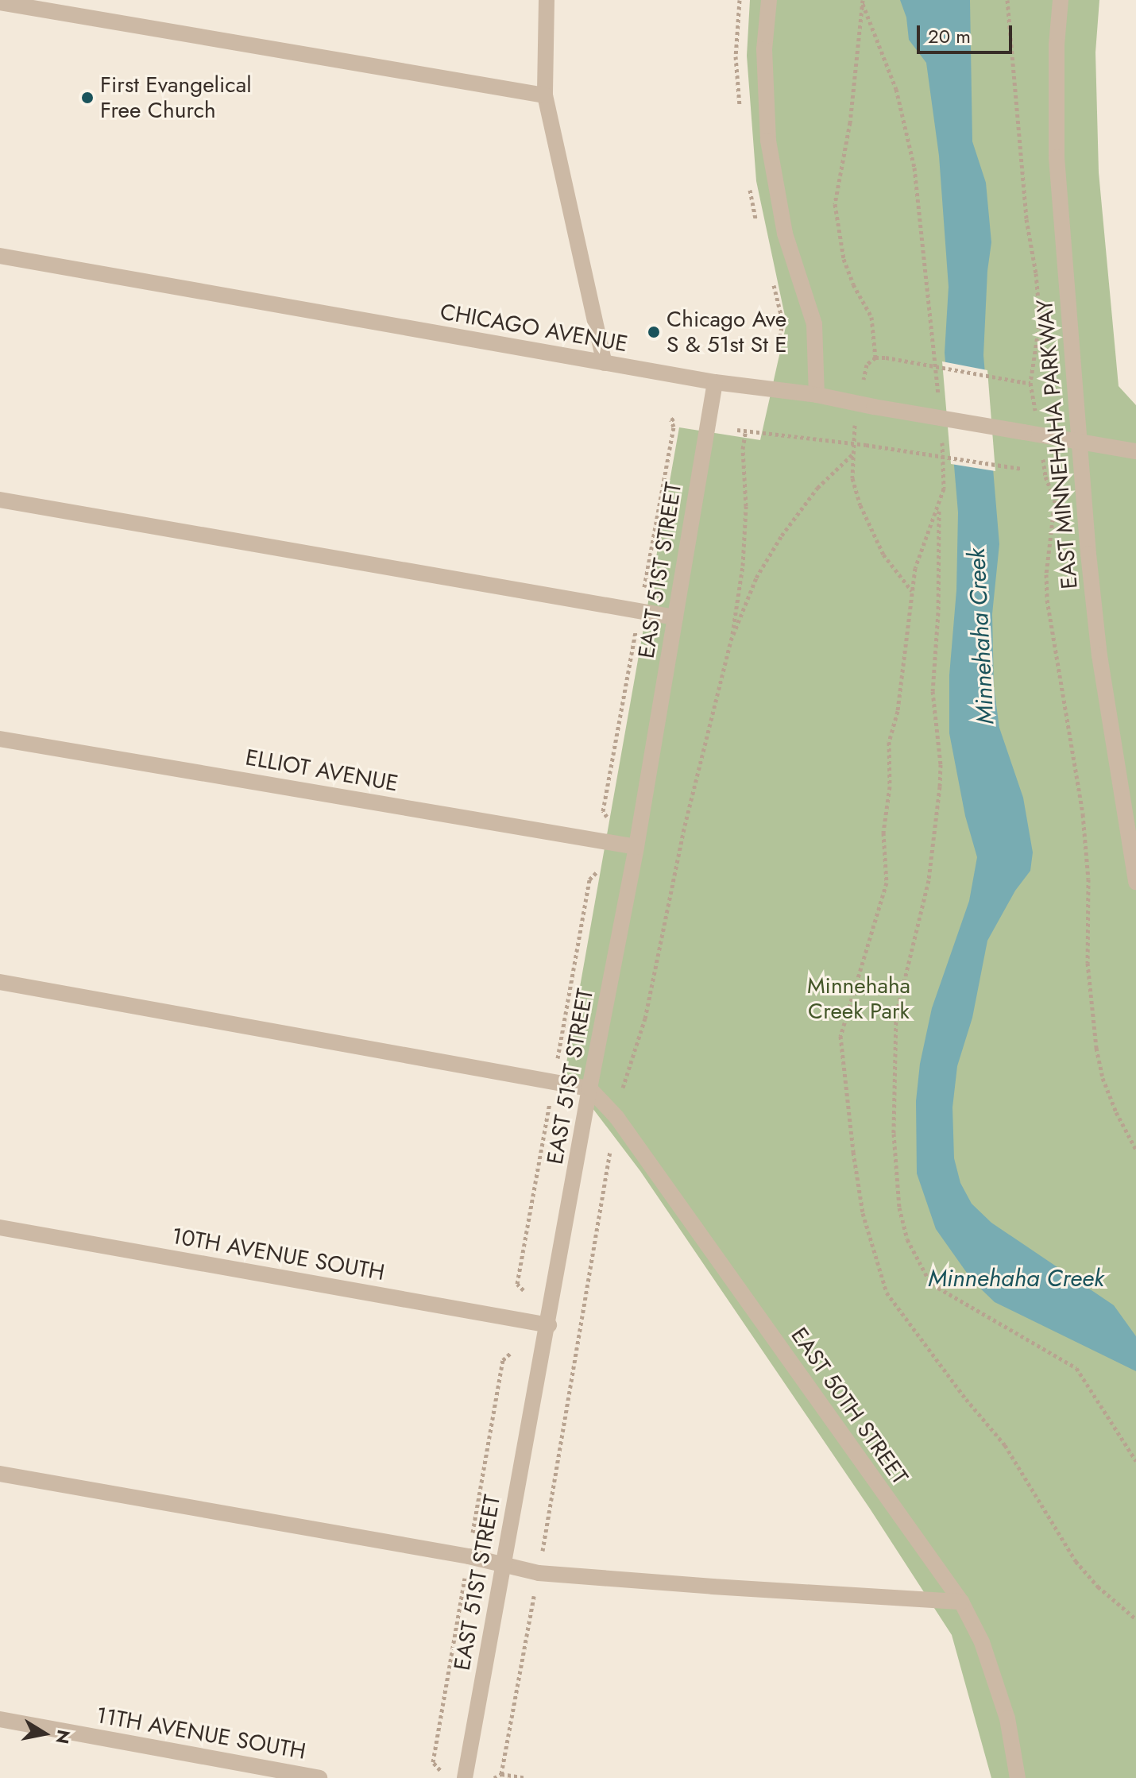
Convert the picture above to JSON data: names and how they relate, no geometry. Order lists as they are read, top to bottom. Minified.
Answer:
{"streets":{"street":["CHICAGO AVENUE","EAST MINNEHAHA PARKWAY","EAST 51ST STREET","ELLIOT AVENUE","10TH AVENUE SOUTH","EAST 50TH STREET","11TH AVENUE SOUTH"]},"crossings":[["CHICAGO AVENUE","EAST MINNEHAHA PARKWAY"],["CHICAGO AVENUE","EAST 51ST STREET"],["EAST 51ST STREET","ELLIOT AVENUE"],["EAST 51ST STREET","10TH AVENUE SOUTH"],["EAST 51ST STREET","EAST 50TH STREET"]],"water":["Minnehaha Creek"],"parks":["Minnehaha Creek Park"],"places":["First Evangelical Free Church","Chicago Ave S & 51st St E"],"scale_bar":"20 m","north":"right"}
